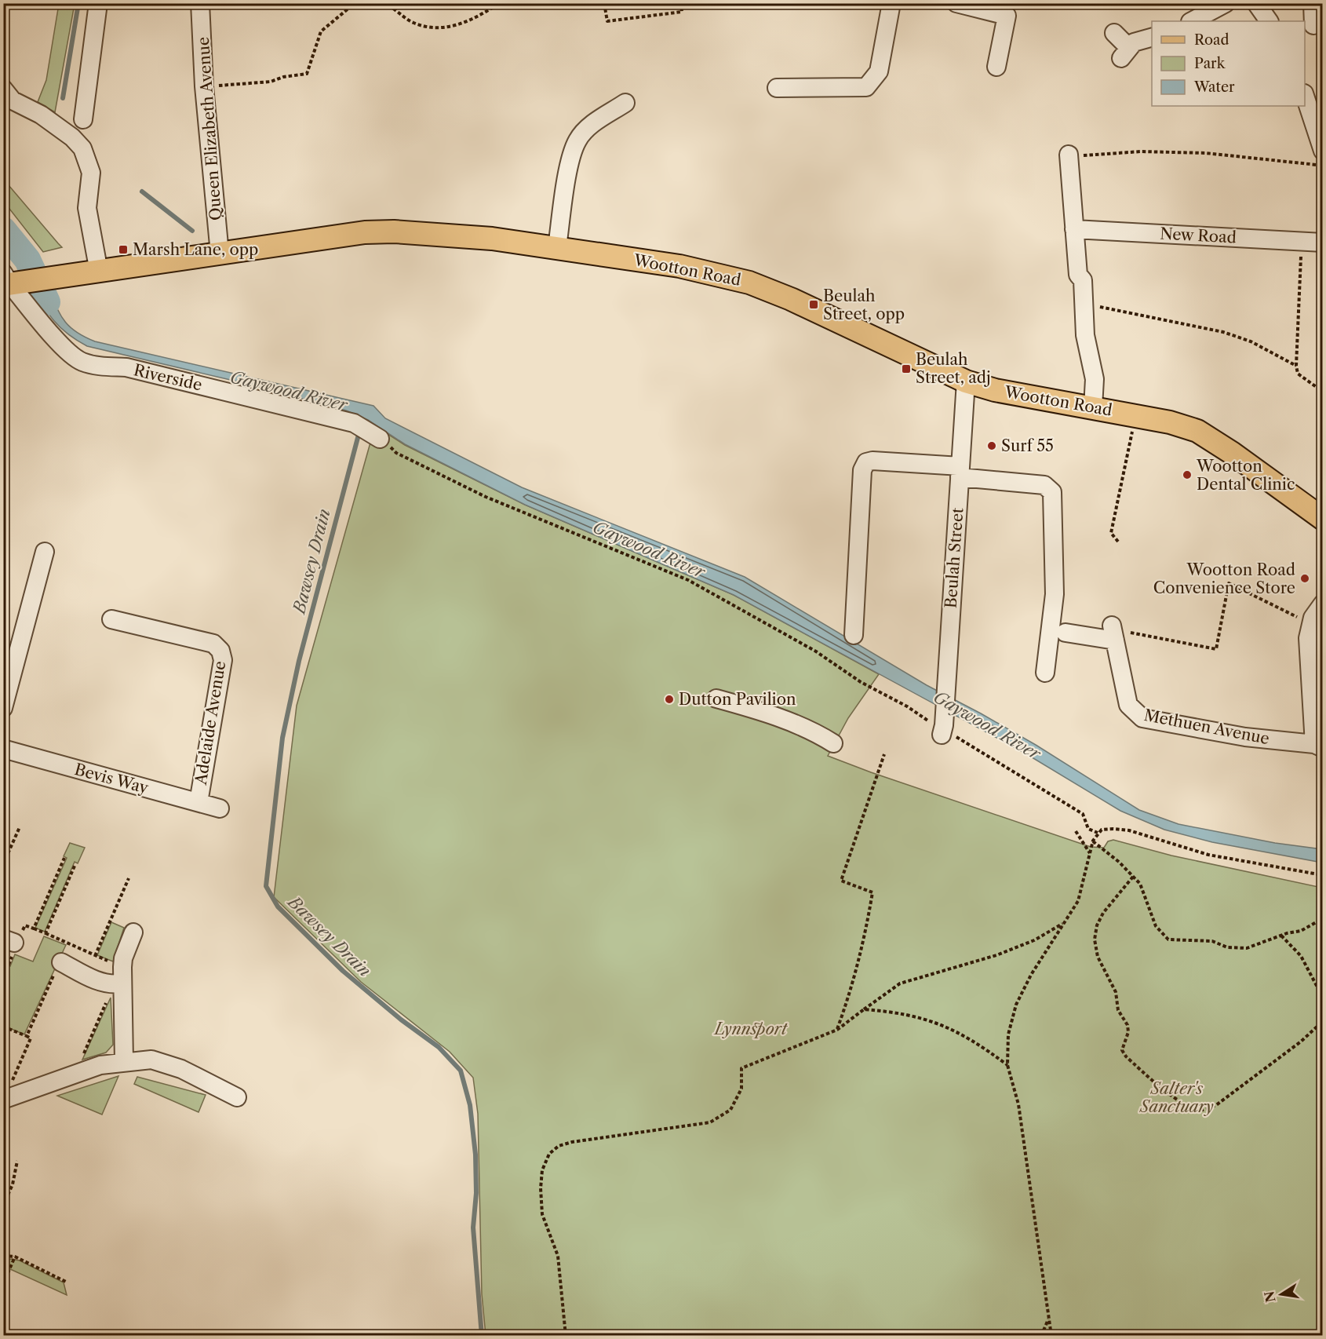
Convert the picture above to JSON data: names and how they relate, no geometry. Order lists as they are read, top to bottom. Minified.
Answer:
{"streets":{"main road":["Wootton Road"],"street":["Queen Elizabeth Avenue","New Road","Riverside","Beulah Street","Adelaide Avenue","Methuen Avenue","Bevis Way"]},"crossings":[["Queen Elizabeth Avenue","Wootton Road"],["Wootton Road","Riverside"],["Wootton Road","Beulah Street"],["Adelaide Avenue","Bevis Way"]],"water":["Gaywood River","Bawsey Drain"],"parks":["Lynnsport","Salter's Sanctuary"],"places":{"transit":["Marsh Lane, opp","Beulah Street, opp","Beulah Street, adj"],"other":["Surf 55","Wootton Dental Clinic","Wootton Road Convenience Store","Dutton Pavilion"]},"legend":["Road","Park","Water"],"north":"left"}
